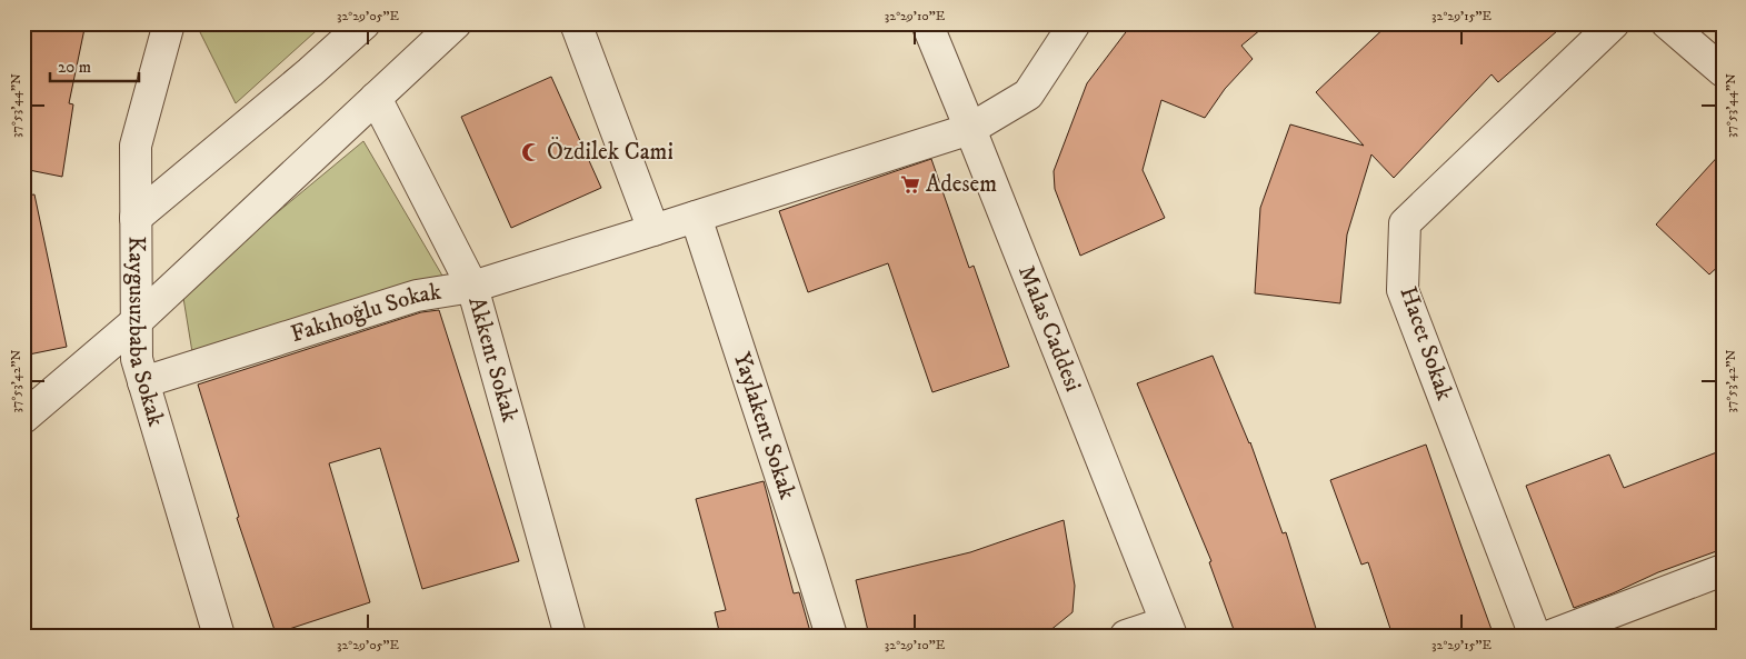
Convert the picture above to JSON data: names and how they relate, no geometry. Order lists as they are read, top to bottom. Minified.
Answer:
{"streets":{"street":["Fakıhoğlu Sokak","Malas Caddesi","Kaygusuzbaba Sokak","Hacet Sokak","Akkent Sokak","Yaylakent Sokak"]},"crossings":[["Fakıhoğlu Sokak","Malas Caddesi"],["Fakıhoğlu Sokak","Kaygusuzbaba Sokak"],["Fakıhoğlu Sokak","Akkent Sokak"],["Fakıhoğlu Sokak","Yaylakent Sokak"]],"places":{"mosque":["Özdilek Cami"],"supermarket":["Adesem"]},"scale_bar":"20 m","coordinates":["32°29'05\"E","32°29'10\"E","32°29'15\"E","37°53'44\"N","37°53'42\"N"]}
